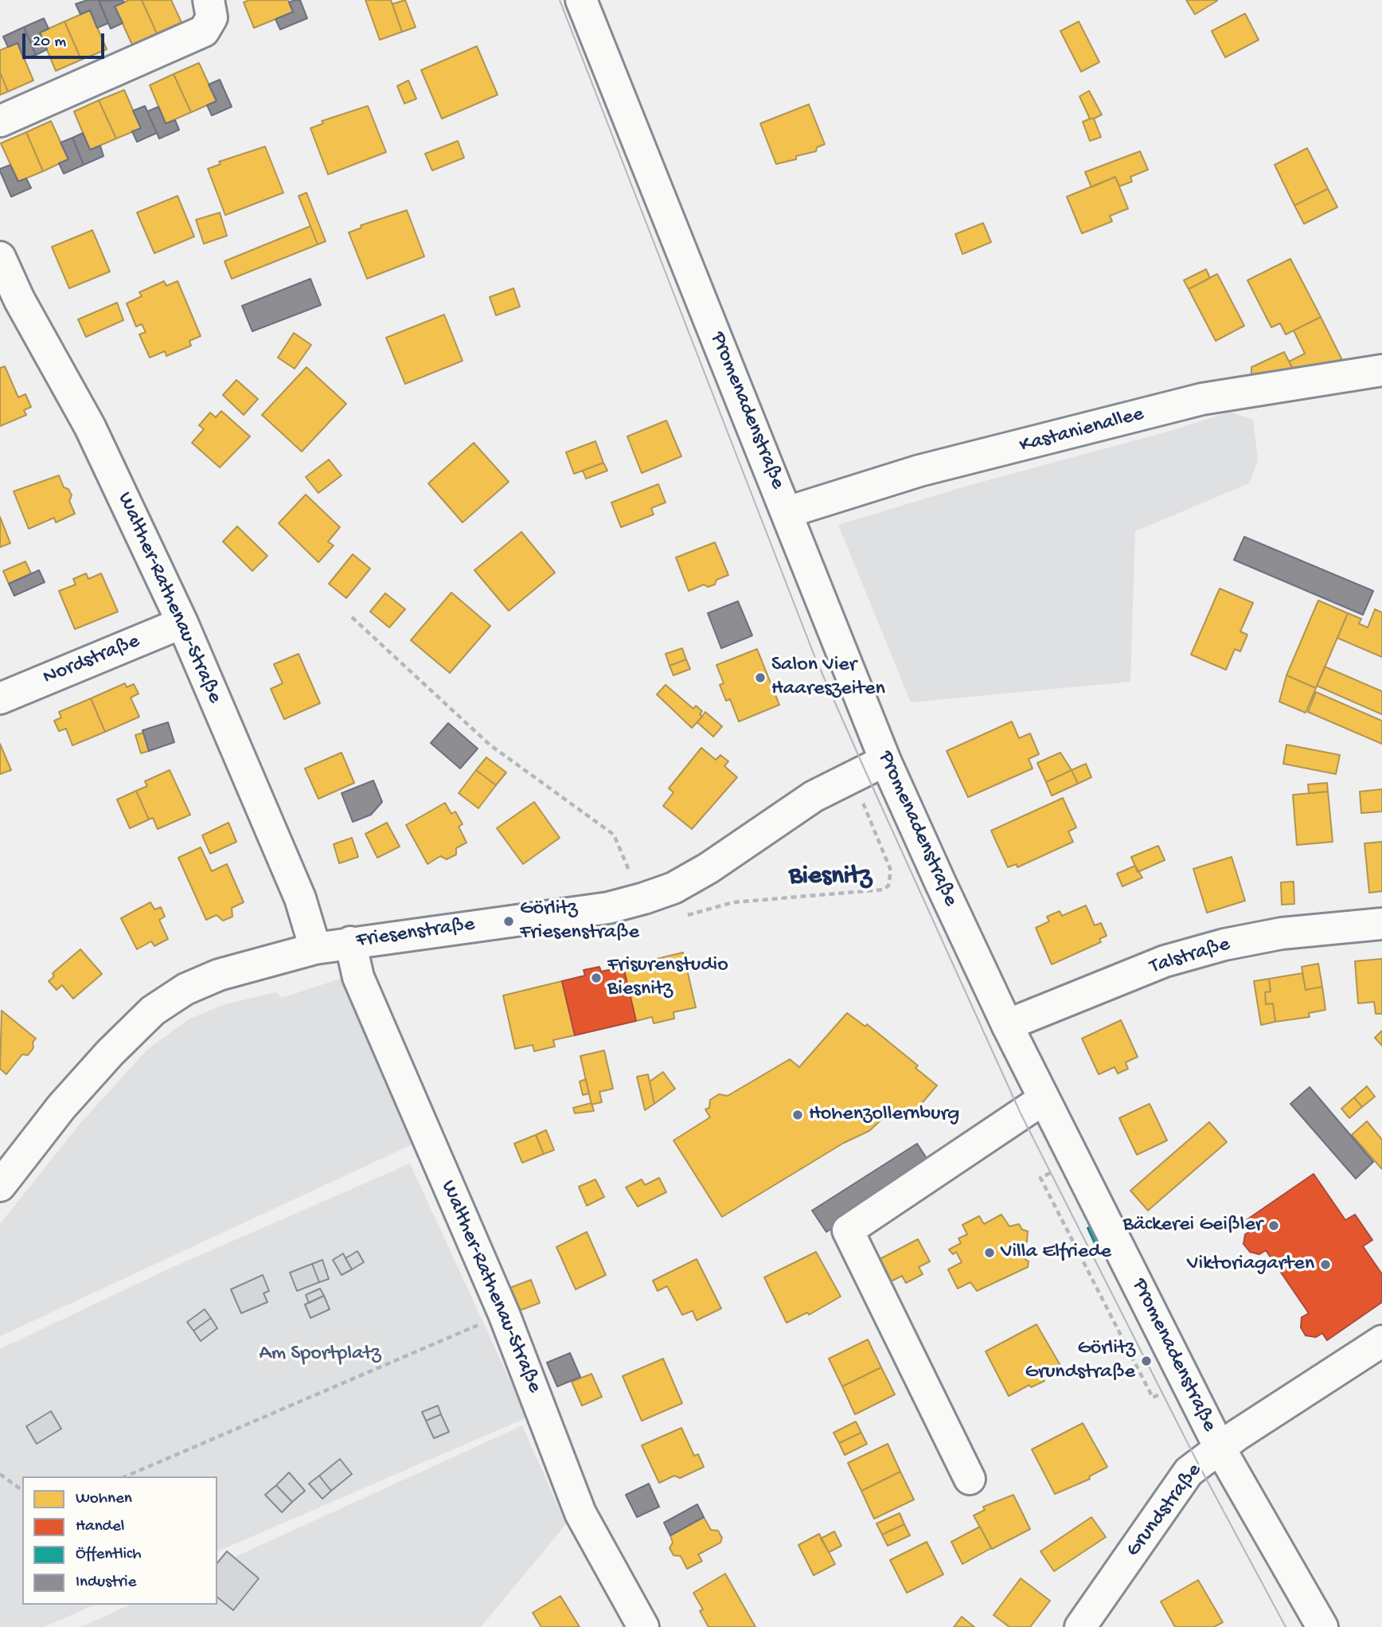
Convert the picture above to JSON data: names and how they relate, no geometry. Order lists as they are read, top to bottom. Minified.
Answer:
{"streets":{"street":["Promenadenstraße","Kastanienallee","Walther-Rathenau-Straße","Nordstraße","Friesenstraße","Talstraße","Grundstraße"]},"crossings":[["Promenadenstraße","Kastanienallee"],["Promenadenstraße","Friesenstraße"],["Promenadenstraße","Talstraße"],["Promenadenstraße","Grundstraße"],["Walther-Rathenau-Straße","Nordstraße"],["Walther-Rathenau-Straße","Friesenstraße"]],"districts":["Biesnitz"],"parks":["Am Sportplatz"],"places":["Salon Vier Haareszeiten","Görlitz Friesenstraße","Frisurenstudio Biesnitz","Hohenzollernburg","Bäckerei Geißler","Villa Elfriede","Viktoriagarten","Görlitz Grundstraße"],"legend":["Wohnen","Handel","Öffentlich","Industrie"],"scale_bar":"20 m"}
